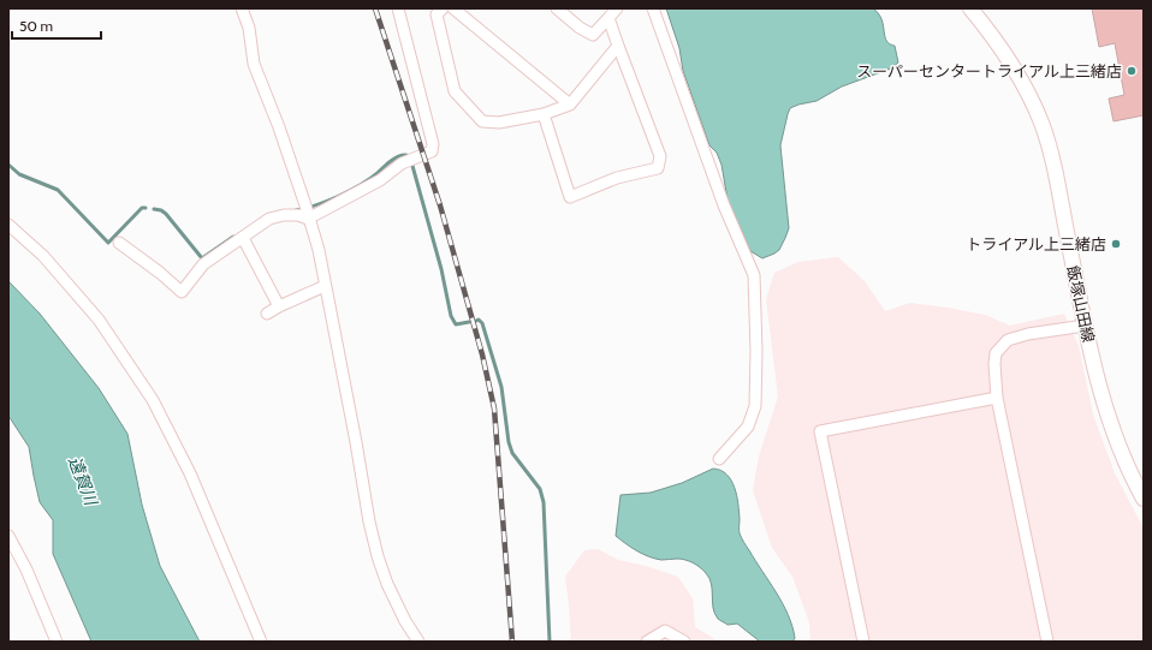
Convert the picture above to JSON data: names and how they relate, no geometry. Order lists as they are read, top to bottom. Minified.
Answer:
{"streets":{"main road":["飯塚山田線"]},"water":["遠賀川"],"places":["スーパーセンタートライアル上三緒店","トライアル上三緒店"],"scale_bar":"50 m"}
